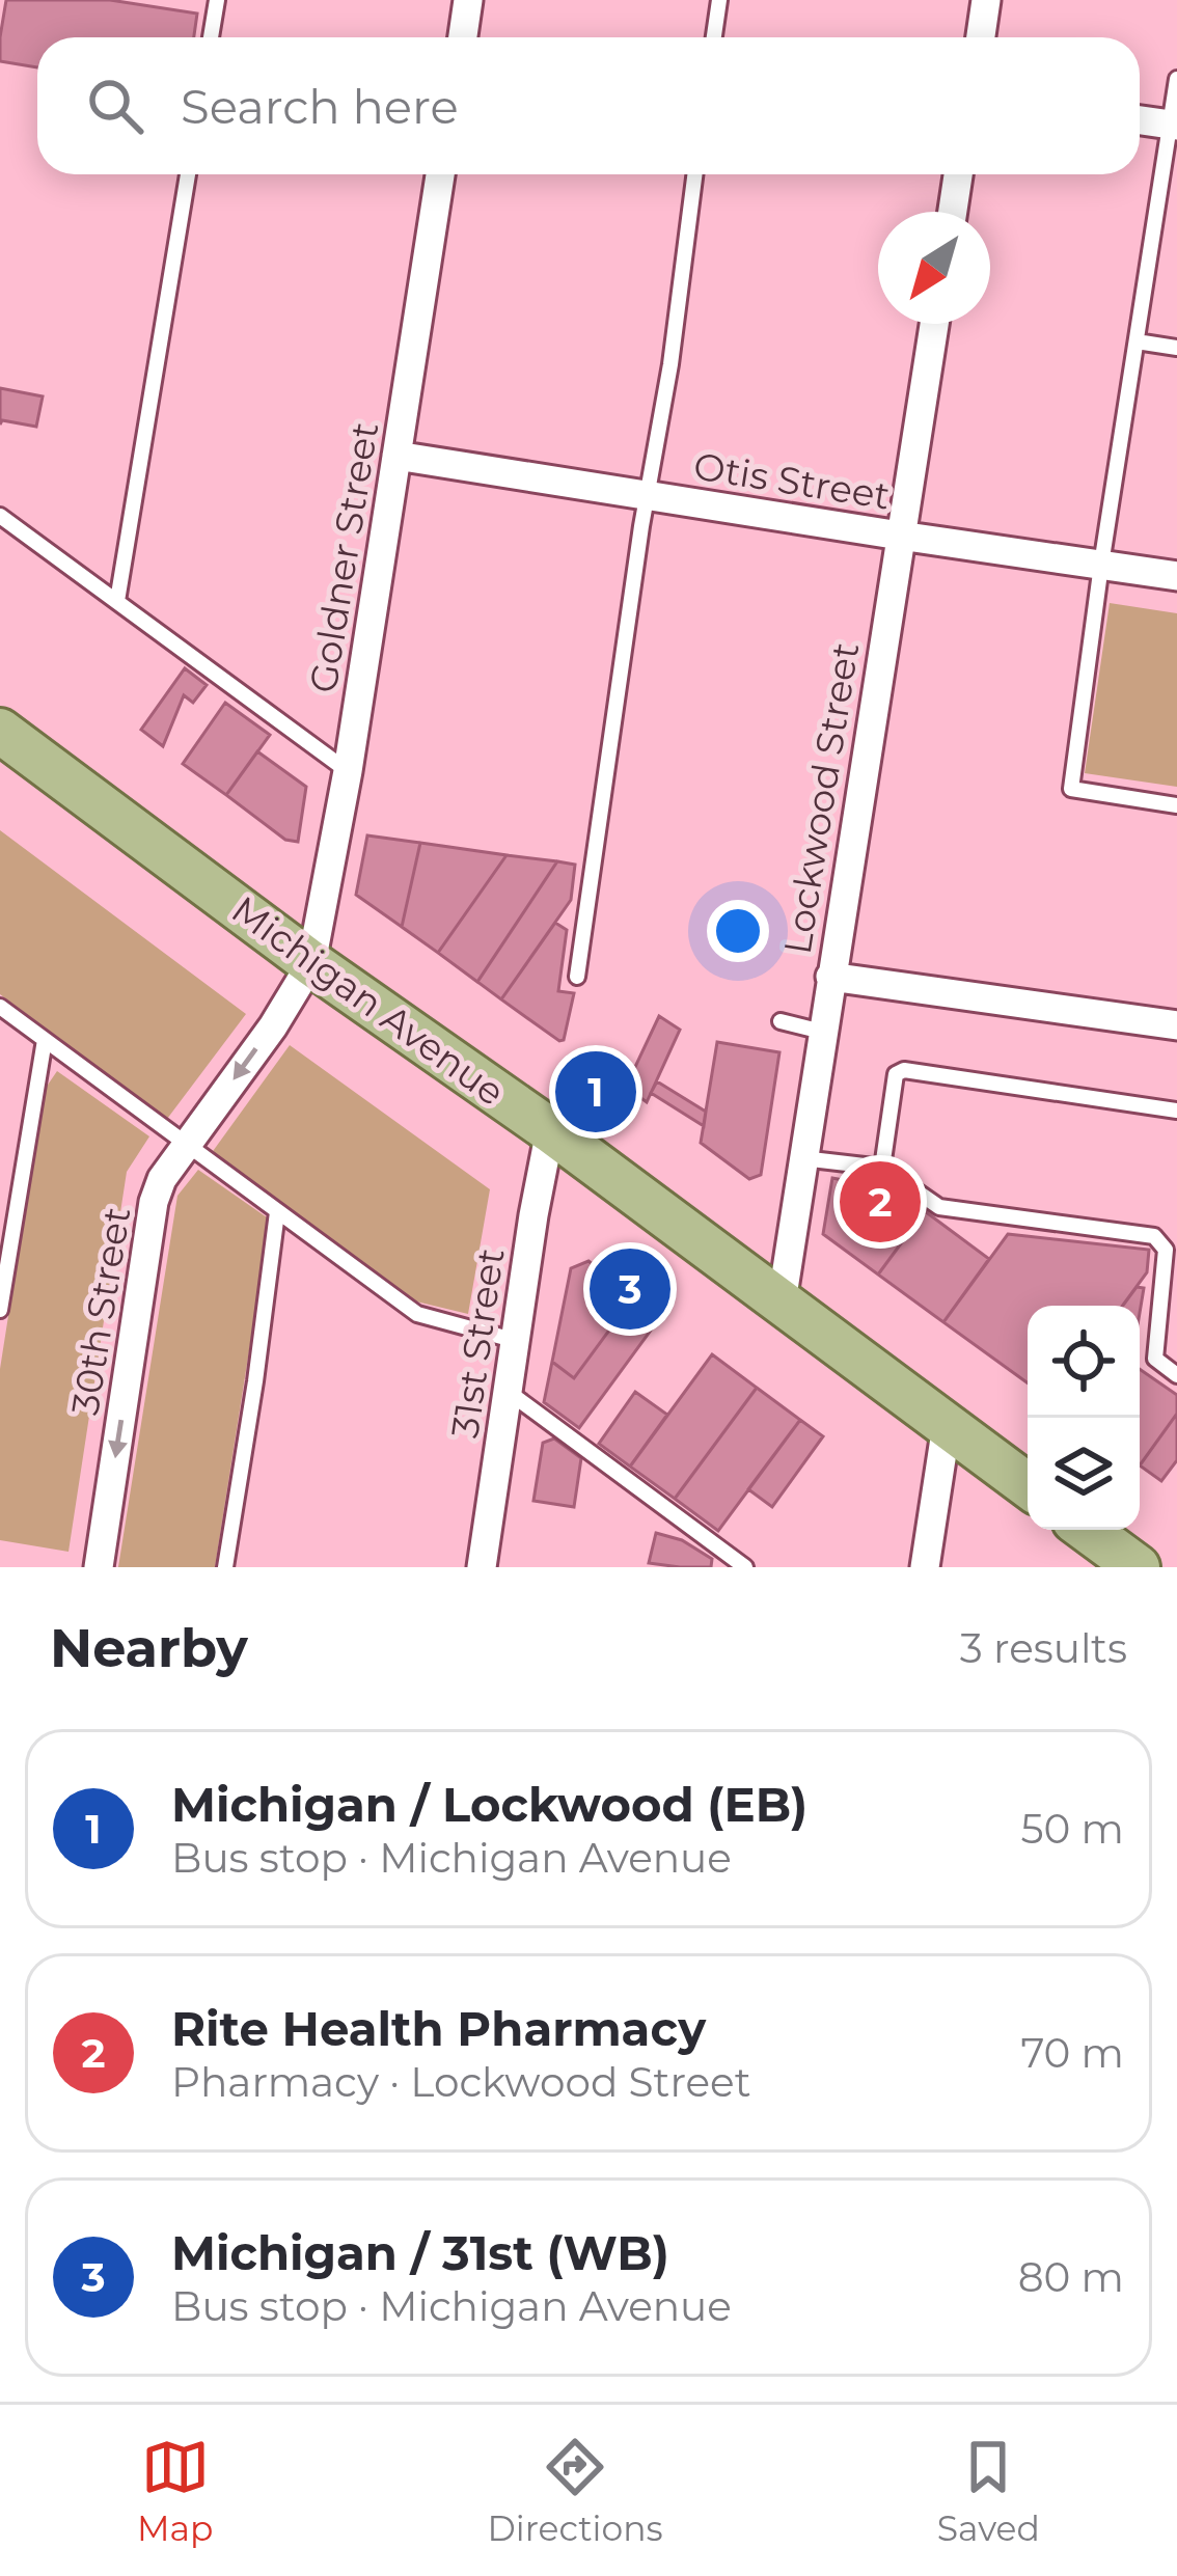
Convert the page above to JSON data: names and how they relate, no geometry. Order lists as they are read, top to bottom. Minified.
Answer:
{"streets":{"main road":["Michigan Avenue"],"street":["Otis Street","Goldner Street","Lockwood Street","30th Street","31st Street"]},"crossings":[["Otis Street","Goldner Street"],["Otis Street","Lockwood Street"],["Goldner Street","Michigan Avenue"],["Goldner Street","30th Street"],["Lockwood Street","Michigan Avenue"],["Michigan Avenue","30th Street"],["Michigan Avenue","31st Street"]],"one_way":["30th Street"],"north":"bottom left","page":{"search":"Search here","pins":["1","2","3"],"heading":["Nearby","3 results"],"list":[{"mark":"1","name":"Michigan / Lockwood (EB)","note":"Bus stop · Michigan Avenue","value":"50 m"},{"mark":"2","name":"Rite Health Pharmacy","note":"Pharmacy · Lockwood Street","value":"70 m"},{"mark":"3","name":"Michigan / 31st (WB)","note":"Bus stop · Michigan Avenue","value":"80 m"}],"nav":["Map","Directions","Saved"]}}
